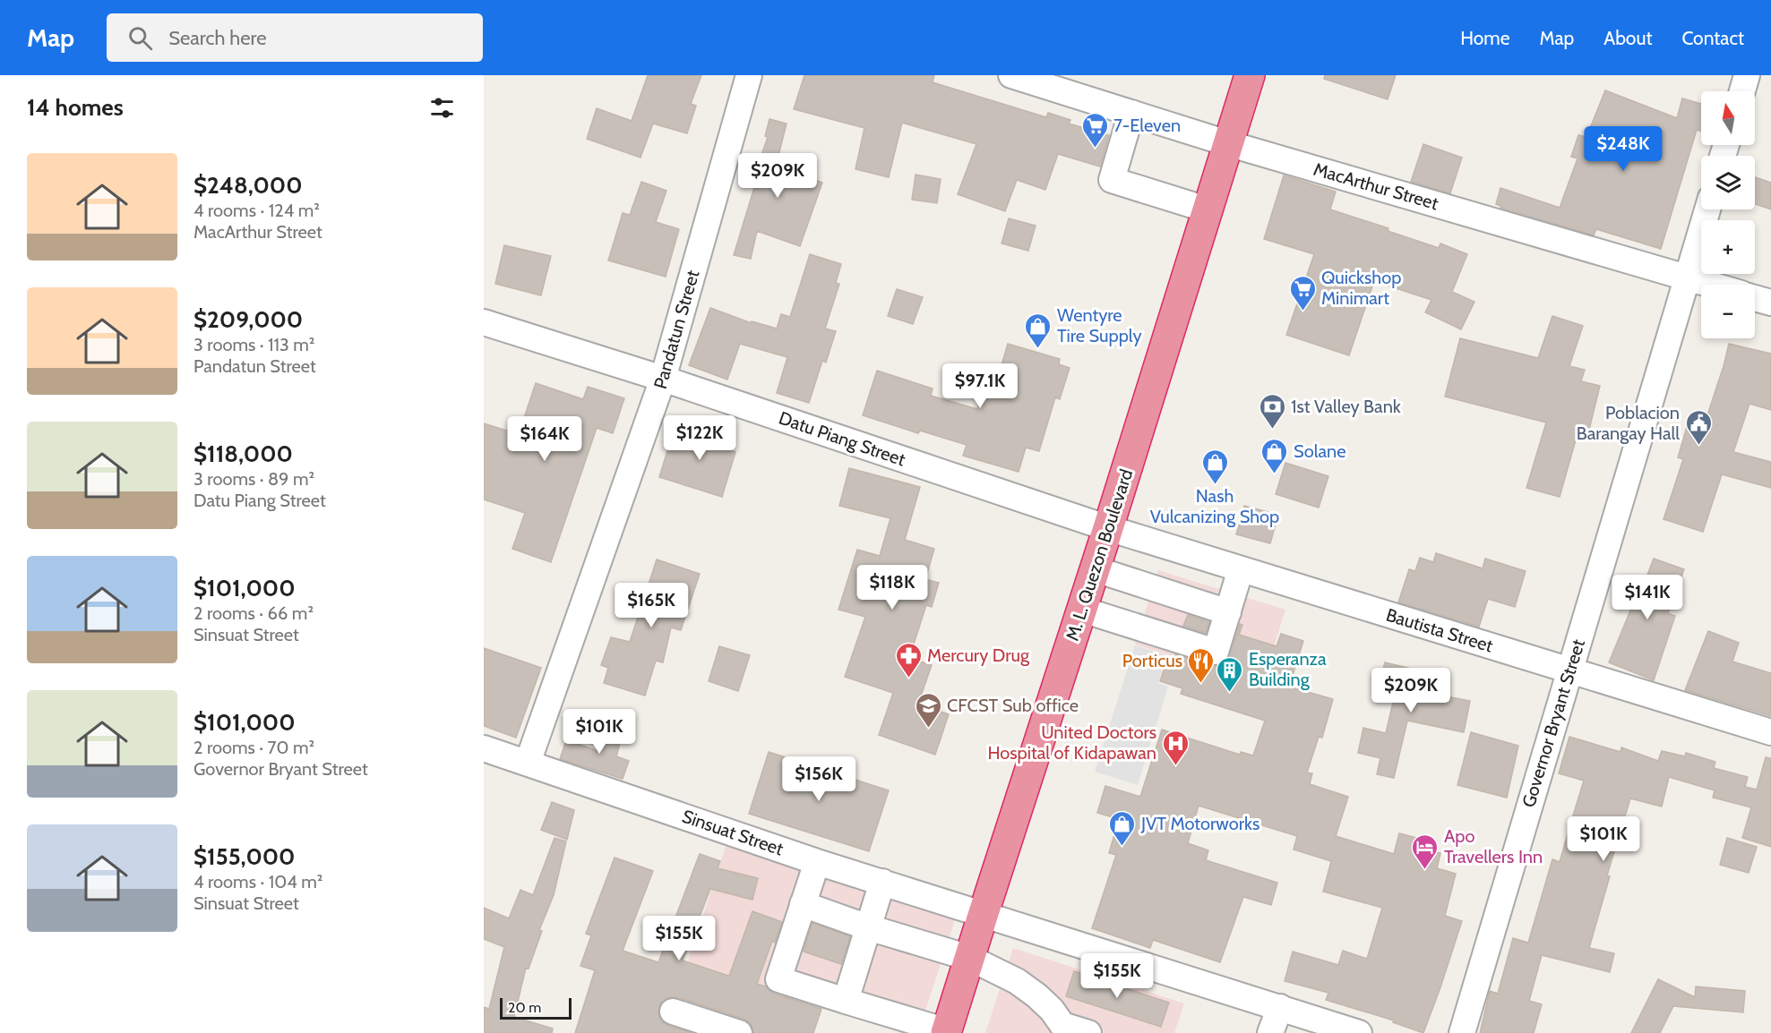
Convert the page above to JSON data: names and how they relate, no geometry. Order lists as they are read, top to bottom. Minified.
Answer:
{"streets":{"highway":["M. L. Quezon Boulevard"],"street":["MacArthur Street","Pandatun Street","Datu Piang Street","Bautista Street","Governor Bryant Street","Sinsuat Street"]},"crossings":[["MacArthur Street","M. L. Quezon Boulevard"],["MacArthur Street","Governor Bryant Street"],["Pandatun Street","Datu Piang Street"],["Pandatun Street","Sinsuat Street"],["Datu Piang Street","M. L. Quezon Boulevard"],["Datu Piang Street","Bautista Street"],["M. L. Quezon Boulevard","Bautista Street"],["M. L. Quezon Boulevard","Sinsuat Street"],["Bautista Street","Governor Bryant Street"]],"places":{"supermarket":["7-Eleven","Quickshop Minimart"],"shop":["Wentyre Tire Supply","Solane","Nash Vulcanizing Shop","JVT Motorworks"],"bank":["1st Valley Bank"],"public building":["Poblacion Barangay Hall"],"pharmacy":["Mercury Drug"],"restaurant":["Porticus"],"building":["Esperanza Building"],"school or university":["CFCST Sub office"],"hospital":["United Doctors Hospital of Kidapawan"],"hotel":["Apo Travellers Inn"]},"scale_bar":"20 m","north":"top","page":{"header":"Map","search":"Search here","nav":["Home","Map","About","Contact"],"heading":"14 homes","map_buttons":["+","−"],"price":["$248K","$209K","$97.1K","$122K","$164K","$118K","$141K","$165K","$209K","$101K","$156K","$101K","$155K","$155K"],"list":[{"name":"$248,000","note":"4 rooms · 124 m² · MacArthur Street"},{"name":"$209,000","note":"3 rooms · 113 m² · Pandatun Street"},{"name":"$118,000","note":"3 rooms · 89 m² · Datu Piang Street"},{"name":"$101,000","note":"2 rooms · 66 m² · Sinsuat Street"},{"name":"$101,000","note":"2 rooms · 70 m² · Governor Bryant Street"},{"name":"$155,000","note":"4 rooms · 104 m² · Sinsuat Street"}],"scale":"20 m"}}
